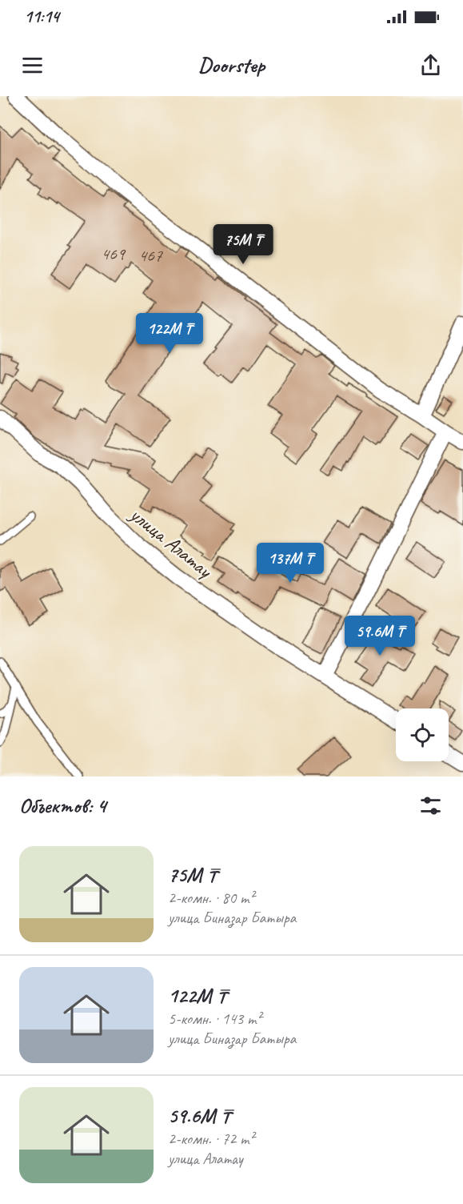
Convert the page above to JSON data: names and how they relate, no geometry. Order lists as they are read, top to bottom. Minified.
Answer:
{"streets":{"street":["улица Алатау"]},"house_numbers":["469","467"],"page":{"status":"11:14","header":"Doorstep","price":["75M ₸","122M ₸","137M ₸","59.6M ₸"],"heading":"Объектов: 4","list":[{"name":"75M ₸","note":"2-комн. · 80 m² · улица Биназар Батыра"},{"name":"122M ₸","note":"5-комн. · 143 m² · улица Биназар Батыра"},{"name":"59.6M ₸","note":"2-комн. · 72 m² · улица Алатау"}]}}
